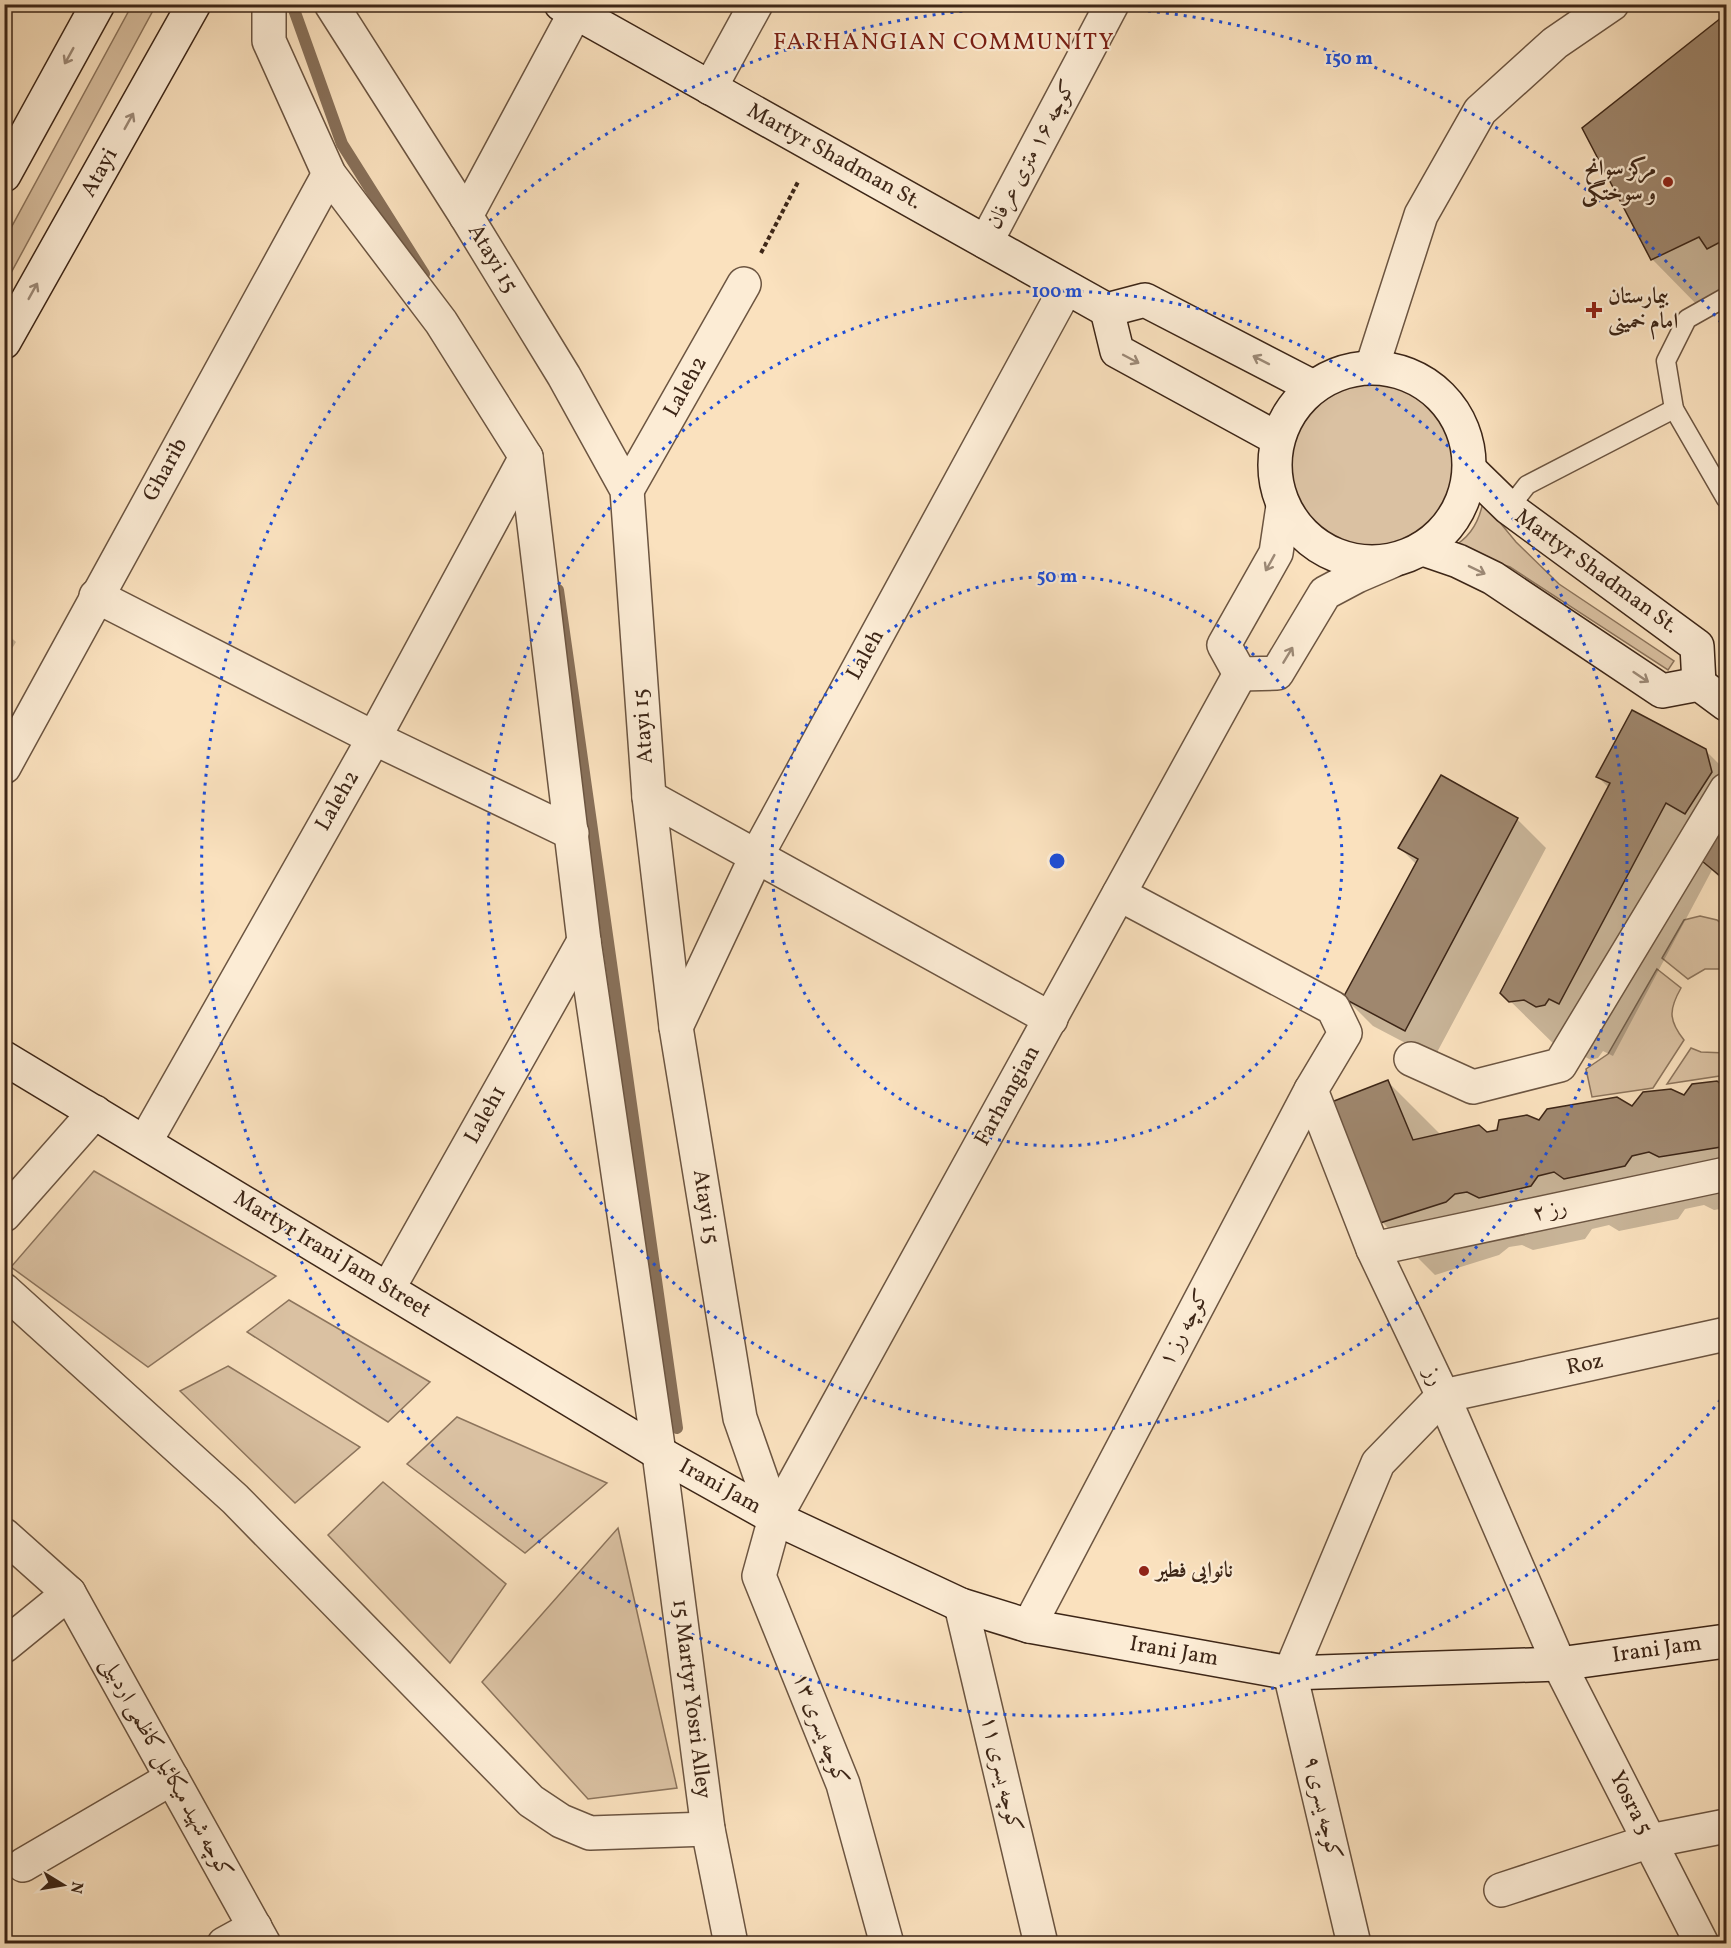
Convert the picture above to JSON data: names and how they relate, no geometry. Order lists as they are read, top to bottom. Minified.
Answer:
{"streets":{"street":["کوچه ۱۶ متری عرفان","Martyr Shadman St.","Atayi","Atayi 15","Laleh2","Gharib","Laleh","Farhangian","Laleh1","رز ۲","Martyr Irani Jam Street","کوچه رز ۱","Roz","رز","Irani Jam","15 Martyr Yosri Alley","کوچه یسری ۱۳","کوچه شهید میکائیل کاظمی اردبیلی","کوچه یسری ۱۱","Yosra 5","کوچه یسری ۹"]},"crossings":[["کوچه ۱۶ متری عرفان","Martyr Shadman St."],["Martyr Shadman St.","Laleh"],["Atayi 15","Laleh2"],["Atayi 15","Laleh"],["Atayi 15","Farhangian"],["Atayi 15","Irani Jam"],["Atayi 15","کوچه یسری ۱۳"],["Laleh2","Martyr Irani Jam Street"],["Farhangian","کوچه رز ۱"],["Farhangian","Irani Jam"],["Farhangian","کوچه یسری ۱۳"],["Laleh1","Martyr Irani Jam Street"],["رز ۲","رز"],["Martyr Irani Jam Street","Irani Jam"],["Martyr Irani Jam Street","15 Martyr Yosri Alley"],["کوچه رز ۱","رز"],["کوچه رز ۱","Irani Jam"],["Roz","رز"],["رز","Irani Jam"],["رز","Yosra 5"],["Irani Jam","15 Martyr Yosri Alley"],["Irani Jam","کوچه یسری ۱۳"],["Irani Jam","کوچه یسری ۱۱"],["Irani Jam","Yosra 5"],["Irani Jam","کوچه یسری ۹"]],"districts":["FARHANGIAN COMMUNITY"],"places":{"other":["مرکز سوانح و سوختگی","نانوایی فطیر"],"health":["بیمارستان امام خمینی"]},"north":"right","rings":["150 m","100 m","50 m"]}
